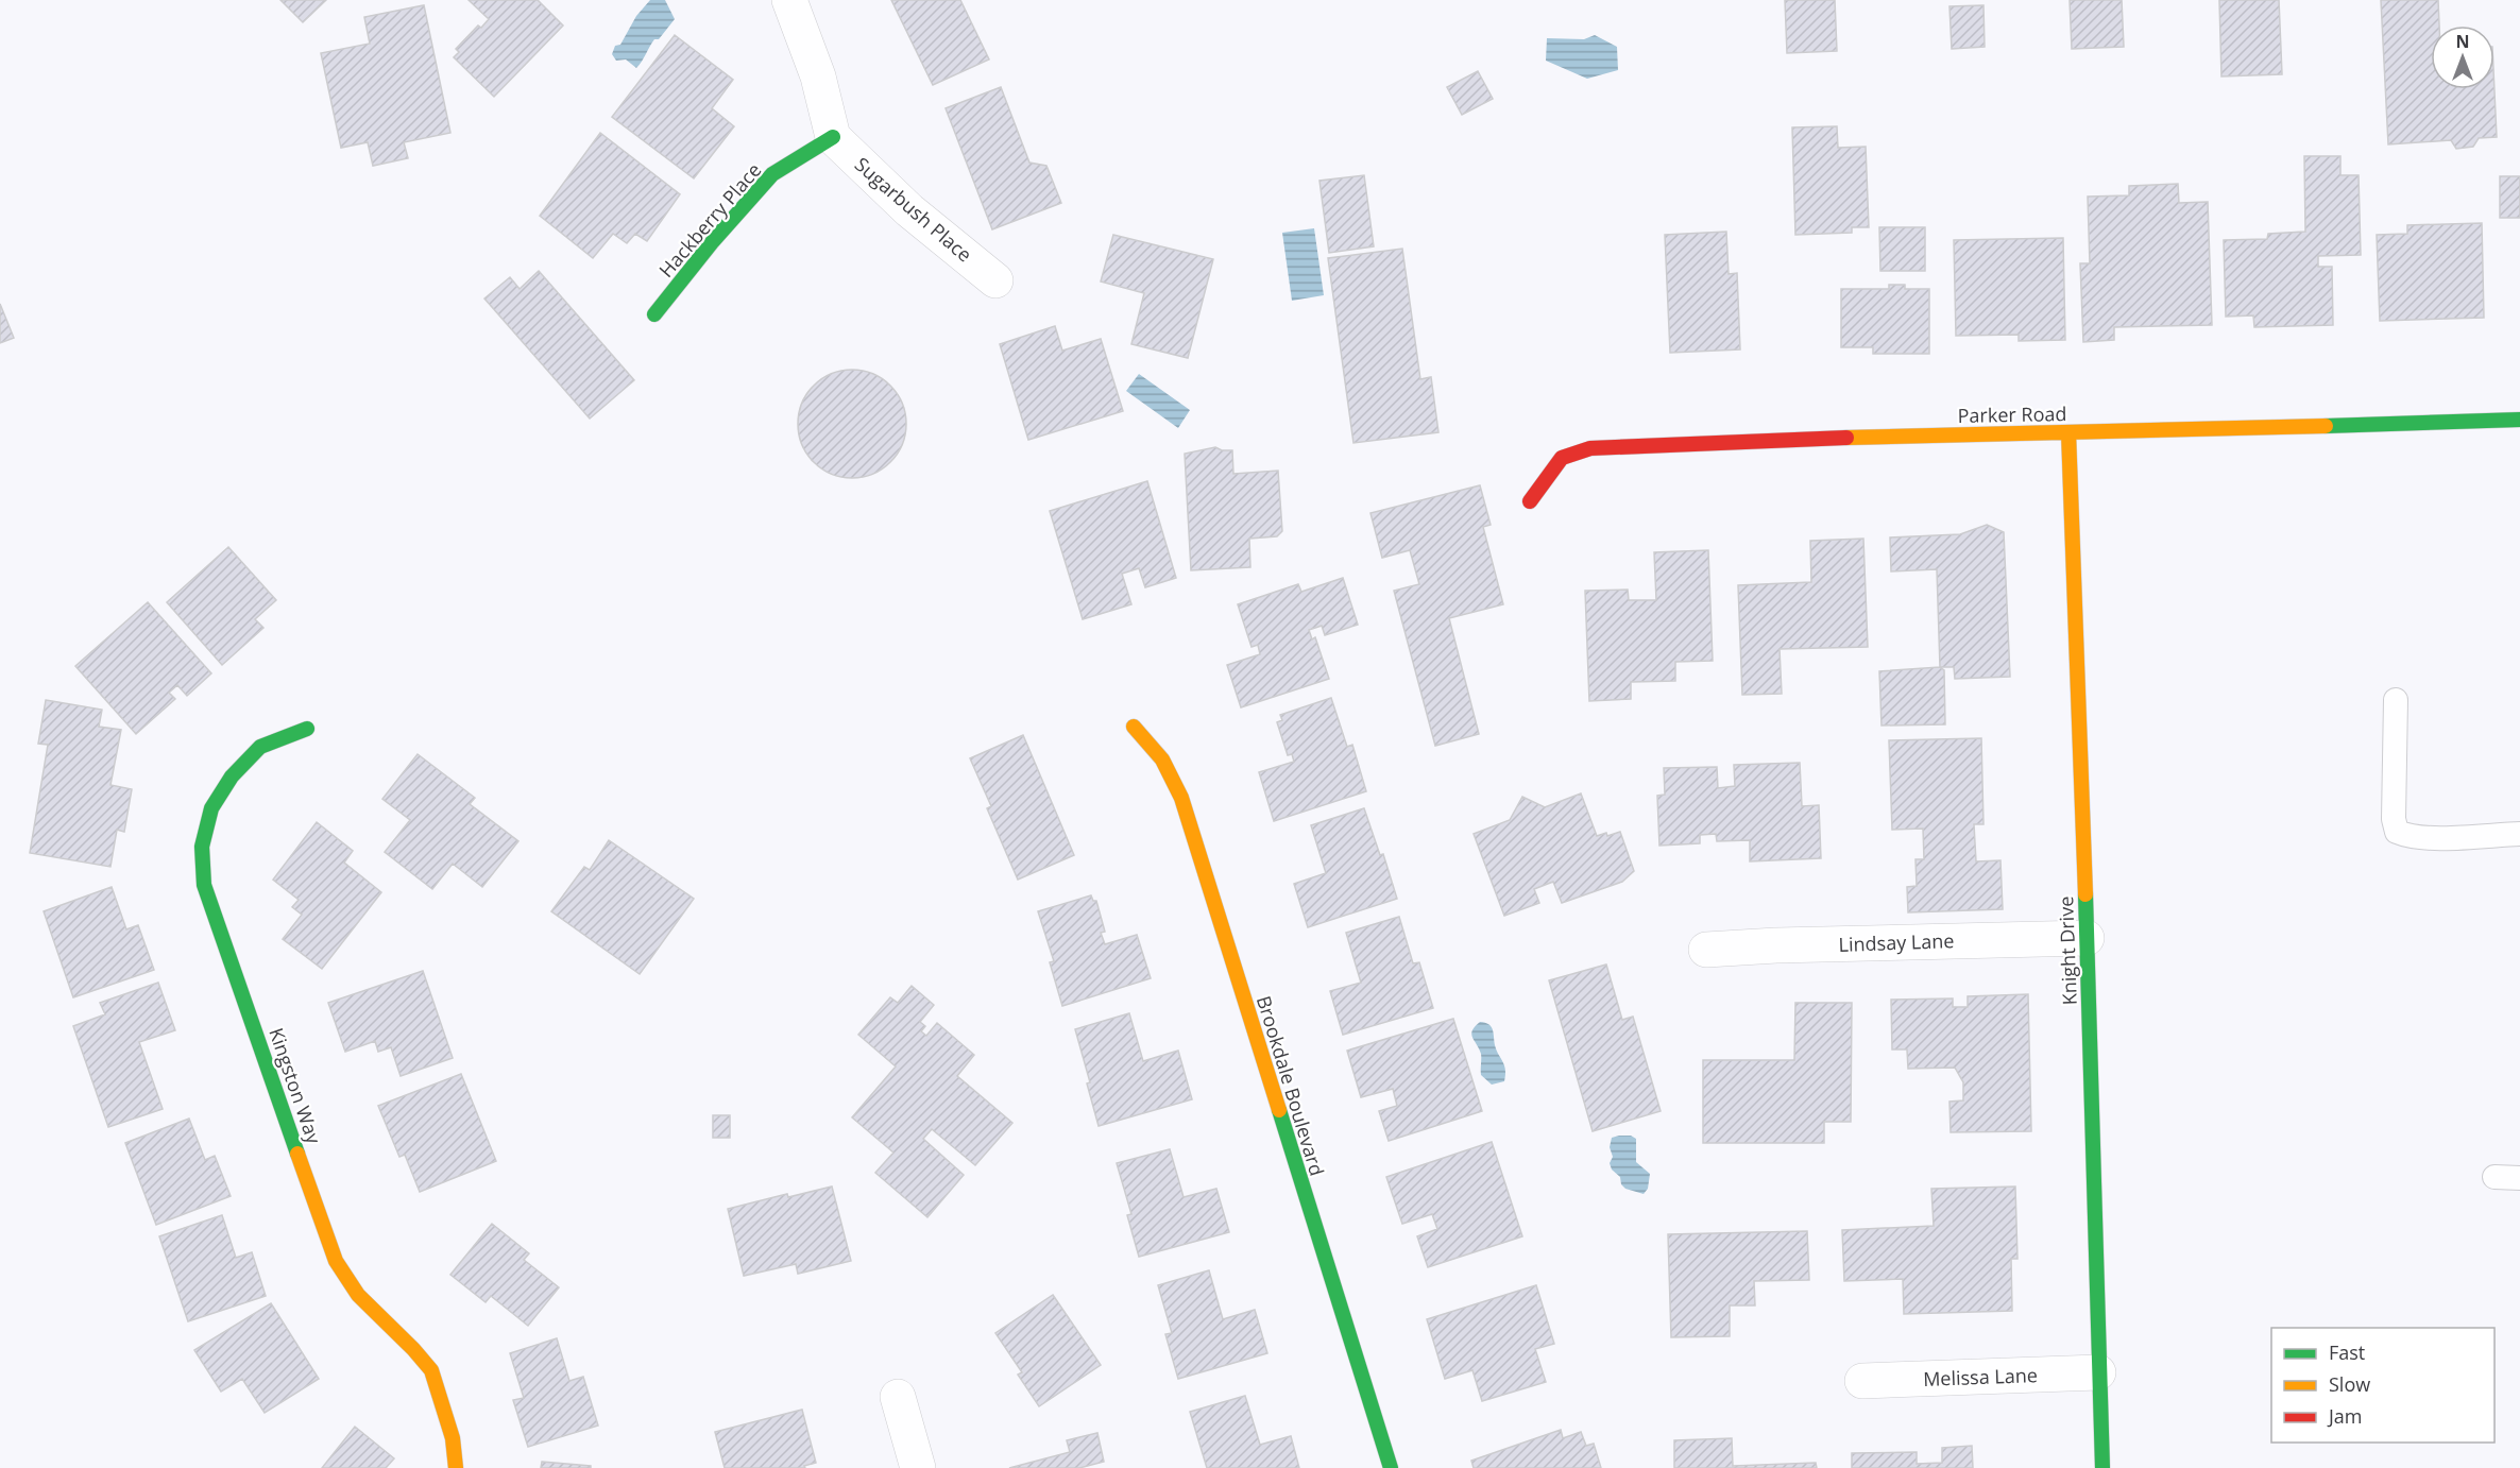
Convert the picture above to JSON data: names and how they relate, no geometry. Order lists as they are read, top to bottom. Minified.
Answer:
{"streets":{"street":["Sugarbush Place","Hackberry Place","Parker Road","Lindsay Lane","Knight Drive","Kingston Way","Brookdale Boulevard","Melissa Lane"]},"crossings":[["Sugarbush Place","Hackberry Place"],["Parker Road","Knight Drive"],["Lindsay Lane","Knight Drive"],["Knight Drive","Melissa Lane"]],"legend":["Fast","Slow","Jam"],"north":"top"}
